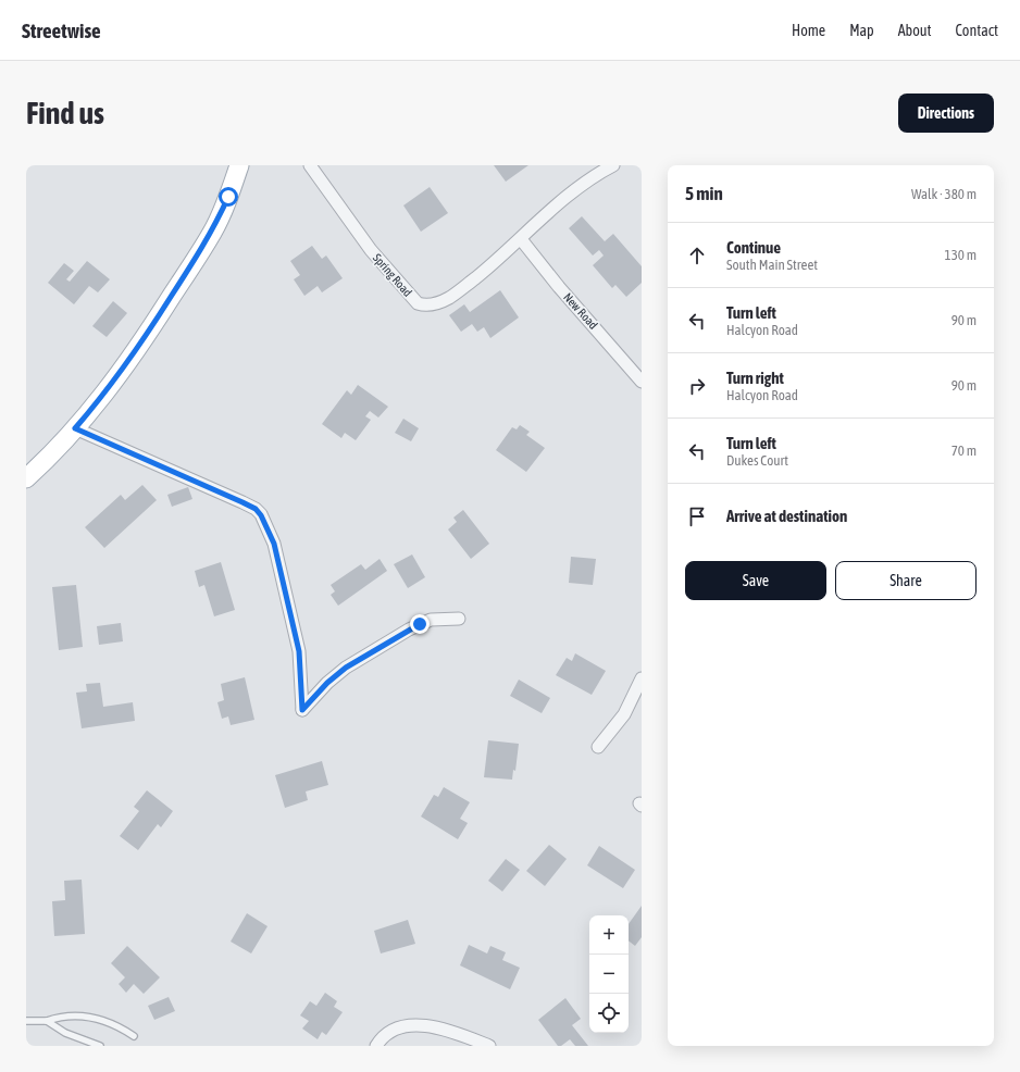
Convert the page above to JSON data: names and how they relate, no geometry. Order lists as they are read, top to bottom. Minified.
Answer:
{"streets":{"street":["Spring Road","New Road"]},"crossings":[["Spring Road","New Road"]],"page":{"header":"Streetwise","nav":["Home","Map","About","Contact"],"buttons":["Directions",["Save","Share"]],"title":"Find us","heading":["5 min","Walk · 380 m"],"list":[["Continue","South Main Street","130 m"],["Turn left","Halcyon Road","90 m"],["Turn right","Halcyon Road","90 m"],["Turn left","Dukes Court","70 m"],"Arrive at destination"],"map_buttons":["+","−"]}}
